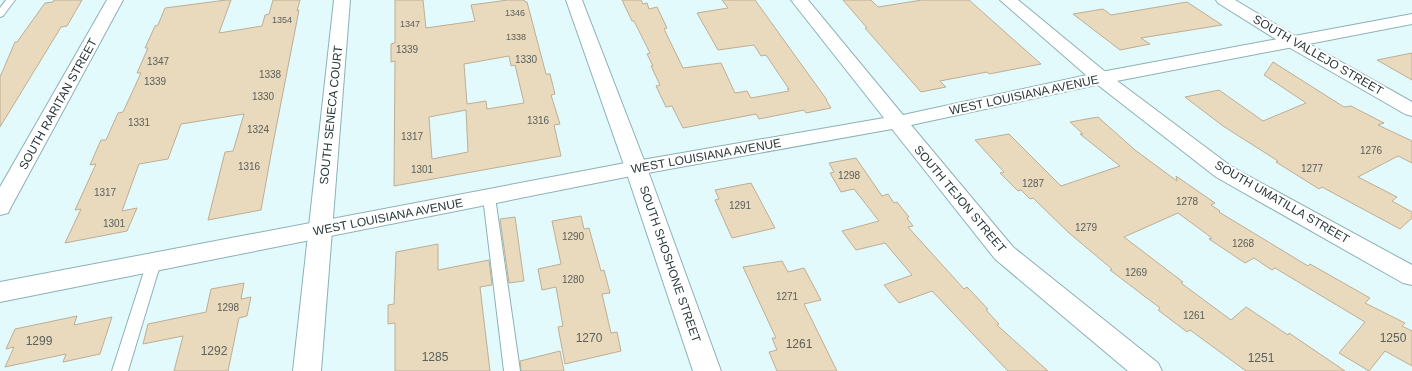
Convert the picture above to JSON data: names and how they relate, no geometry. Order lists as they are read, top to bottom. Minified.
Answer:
{"streets":{"street":["SOUTH VALLEJO STREET","WEST LOUISIANA AVENUE","SOUTH RARITAN STREET","SOUTH SENECA COURT","SOUTH TEJON STREET","SOUTH UMATILLA STREET","SOUTH SHOSHONE STREET"]},"crossings":[["SOUTH VALLEJO STREET","WEST LOUISIANA AVENUE"],["WEST LOUISIANA AVENUE","SOUTH SENECA COURT"],["WEST LOUISIANA AVENUE","SOUTH TEJON STREET"],["WEST LOUISIANA AVENUE","SOUTH UMATILLA STREET"],["WEST LOUISIANA AVENUE","SOUTH SHOSHONE STREET"]],"house_numbers":["1346","1354","1347","1338","1339","1330","1347","1338","1339","1330","1316","1331","1324","1317","1276","1316","1277","1301","1298","1287","1317","1278","1291","1301","1279","1290","1268","1269","1280","1271","1298","1261","1270","1250","1299","1261","1292","1285","1251"]}
